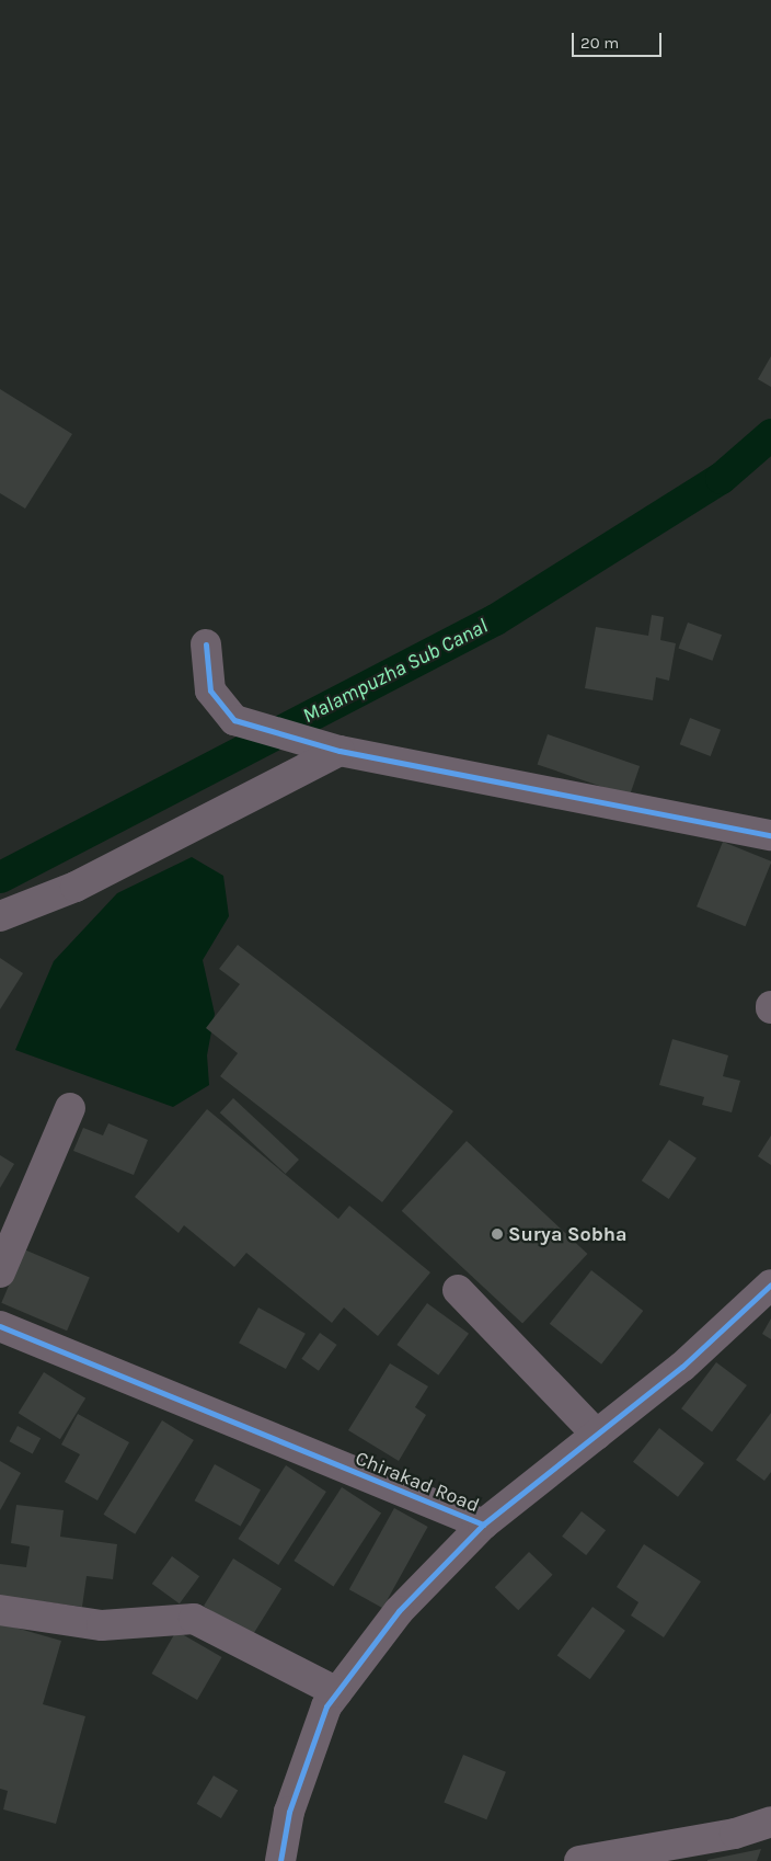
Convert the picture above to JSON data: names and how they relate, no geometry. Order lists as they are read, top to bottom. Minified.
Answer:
{"streets":{"street":["Chirakad Road"]},"water":["Malampuzha Sub Canal"],"places":["Surya Sobha"],"scale_bar":"20 m"}
